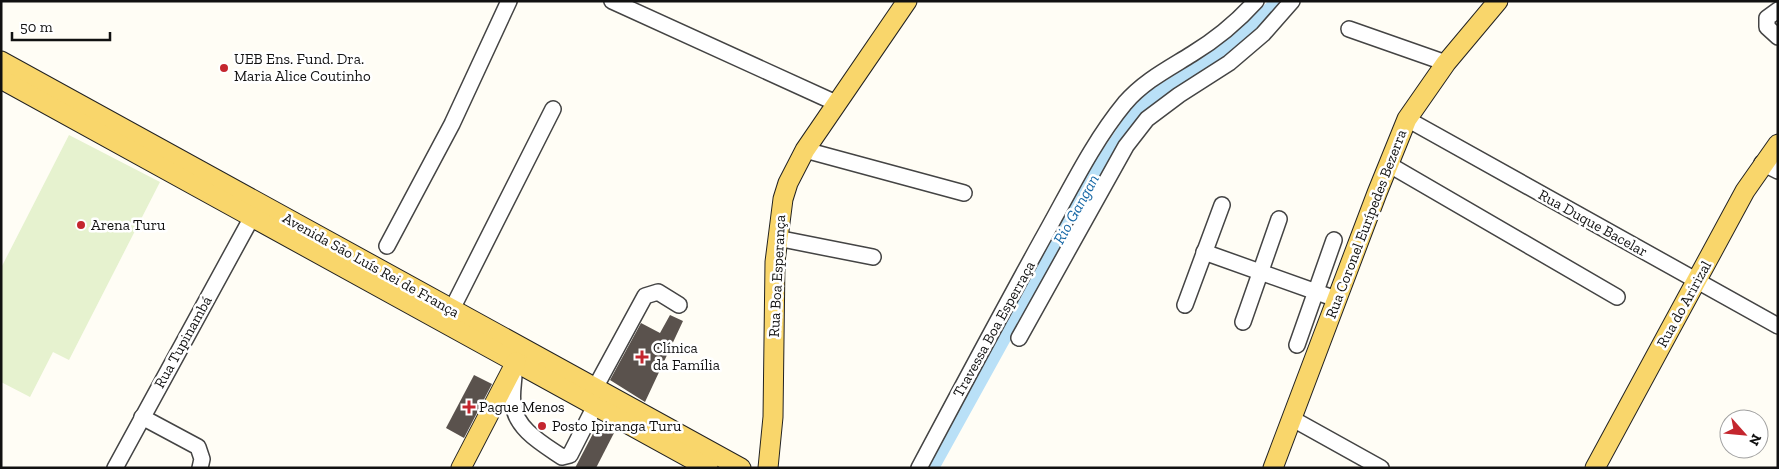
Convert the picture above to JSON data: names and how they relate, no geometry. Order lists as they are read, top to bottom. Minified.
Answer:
{"streets":{"main road":["Rua Coronel Eurípedes Bezerra","Avenida São Luís Rei de França","Rua Boa Esperança","Rua do Aririzal"],"street":["Rua Duque Bacelar","Travessa Boa Esperraça","Rua Tupinambá"]},"crossings":[["Rua Duque Bacelar","Rua Coronel Eurípedes Bezerra"],["Rua Duque Bacelar","Rua do Aririzal"],["Avenida São Luís Rei de França","Rua Tupinambá"]],"water":["Rio Gangan"],"places":{"other":["UEB Ens. Fund. Dra. Maria Alice Coutinho","Arena Turu","Posto Ipiranga Turu"],"health":["Clínica da Família","Pague Menos"]},"scale_bar":"50 m","north":"bottom right"}
